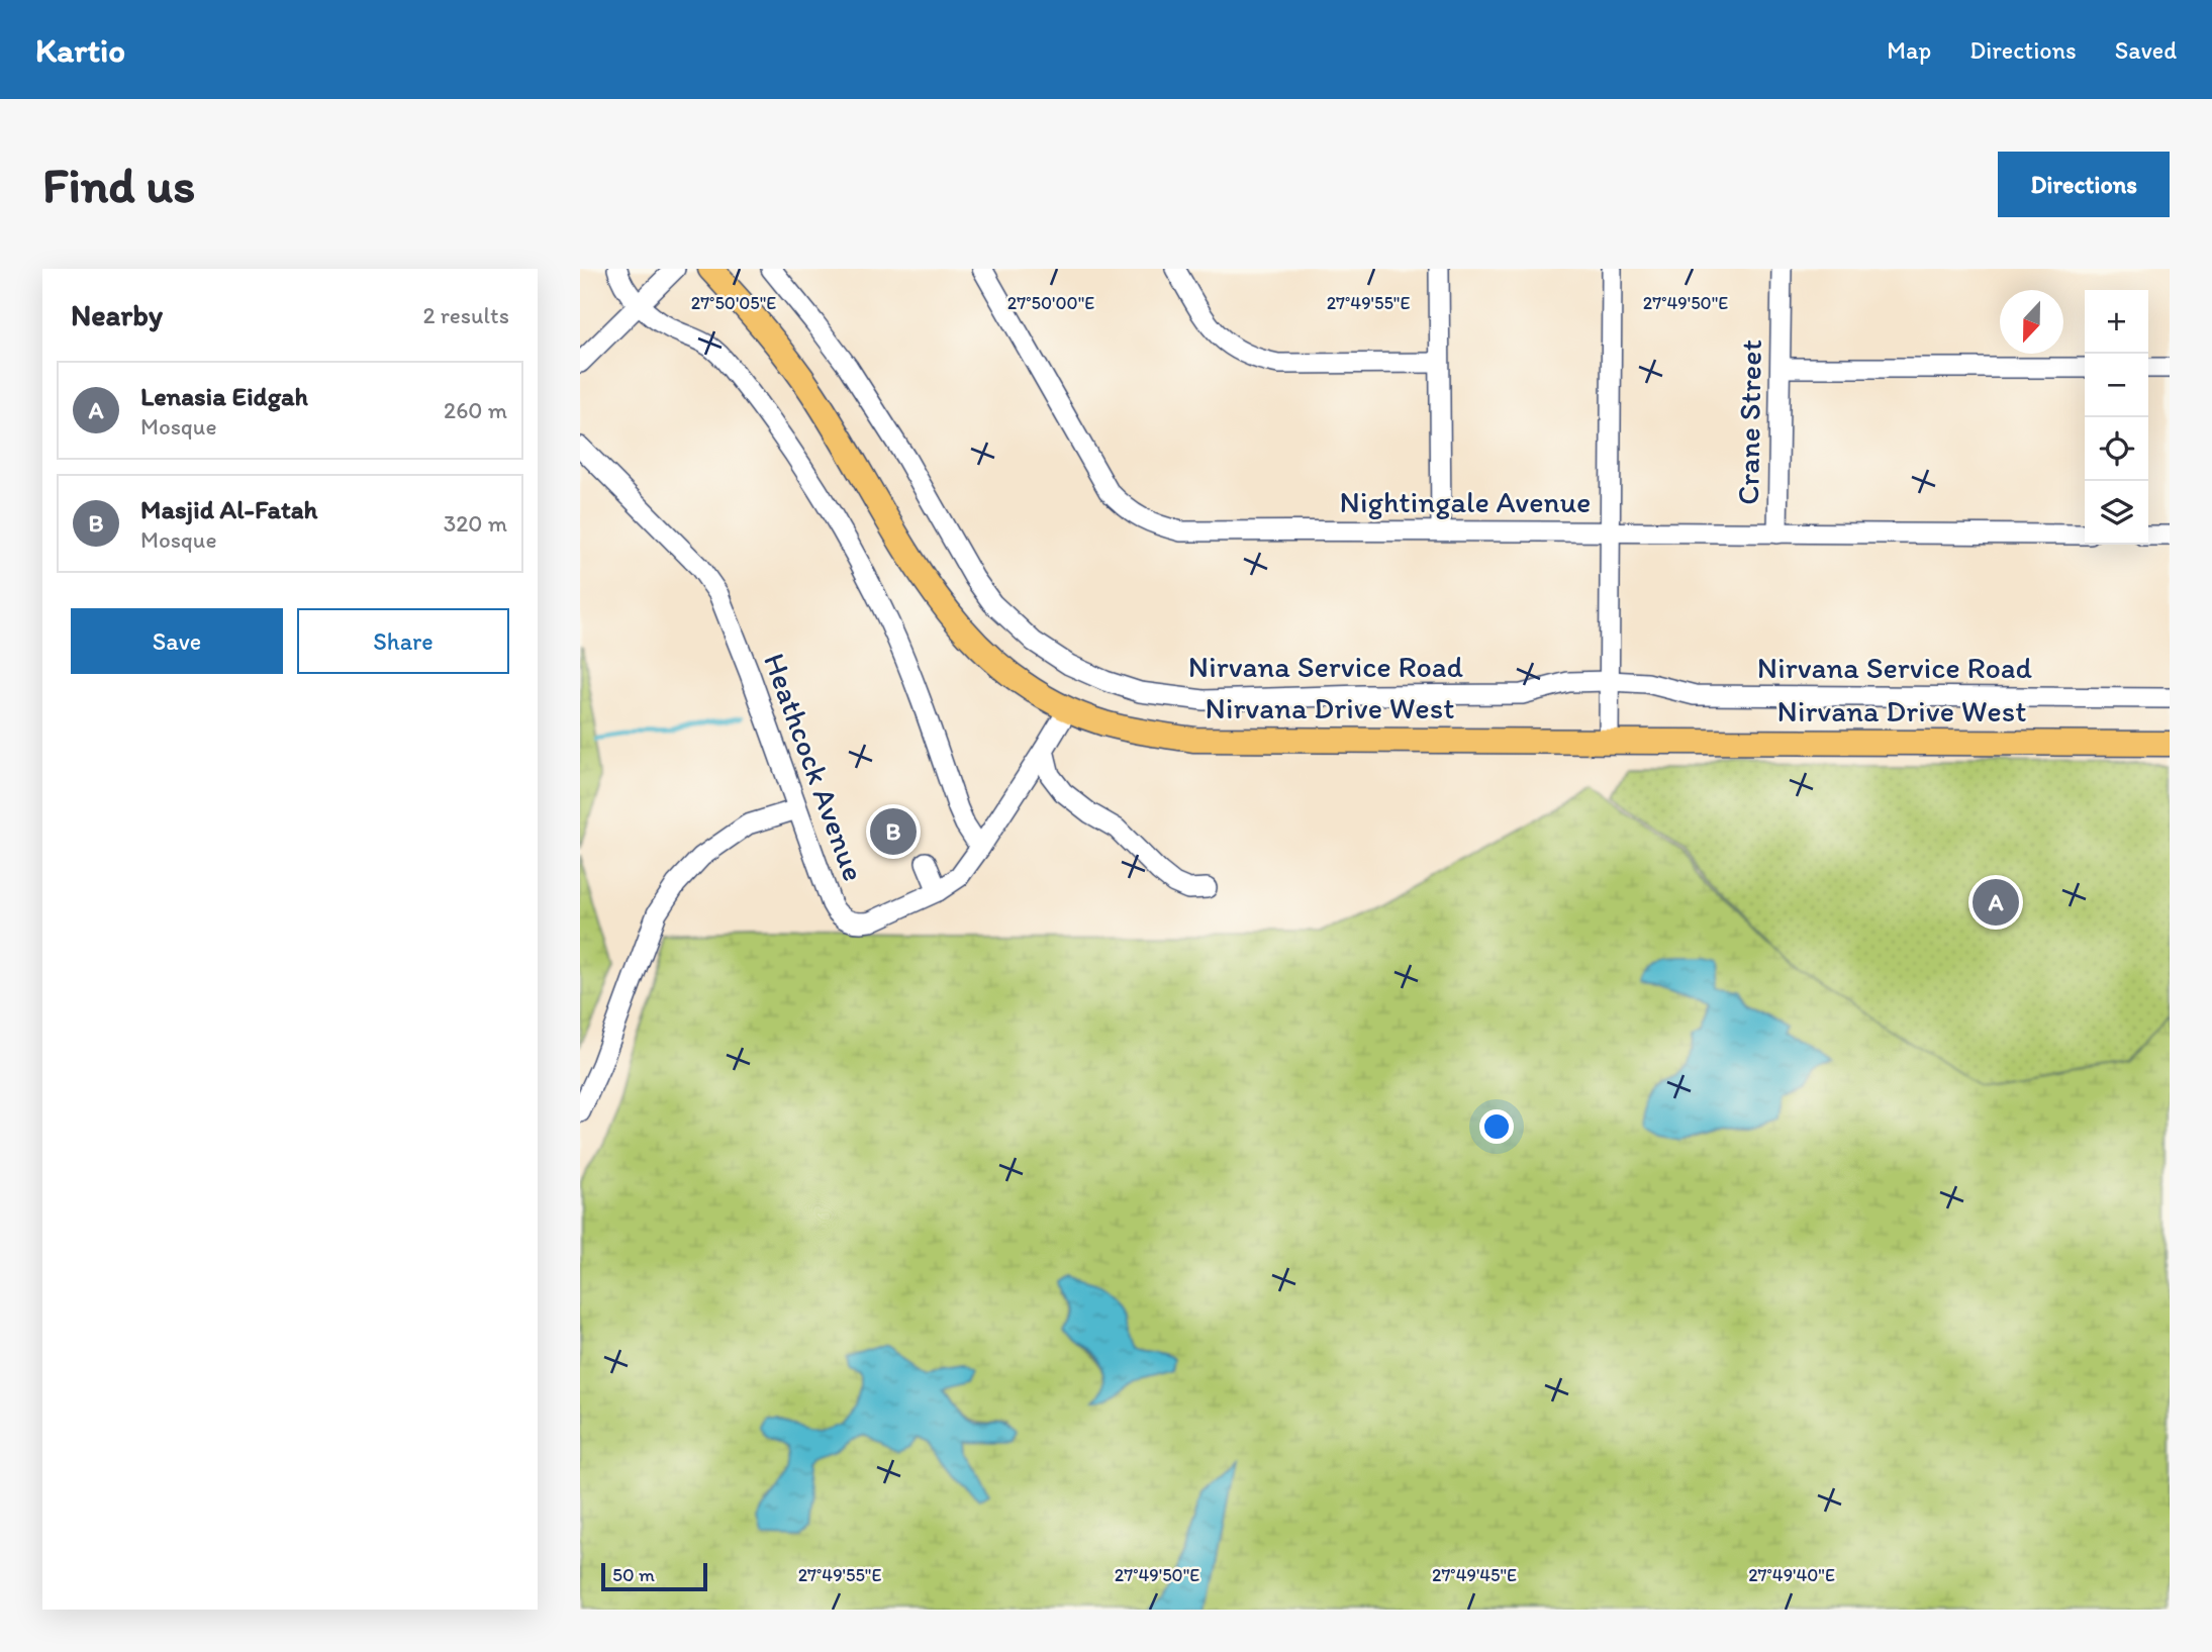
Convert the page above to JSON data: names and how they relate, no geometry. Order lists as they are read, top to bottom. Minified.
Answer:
{"streets":{"main road":["Nirvana Drive West"],"street":["Crane Street","Nightingale Avenue","Nirvana Service Road","Heathcock Avenue"]},"crossings":[["Crane Street","Nightingale Avenue"],["Nirvana Drive West","Heathcock Avenue"]],"scale_bar":"50 m","north":"bottom","page":{"header":"Kartio","nav":["Map","Directions","Saved"],"buttons":["Directions",["Save","Share"]],"title":"Find us","heading":["Nearby","2 results"],"map_buttons":["+","−"],"list":[{"mark":"A","name":"Lenasia Eidgah","note":"Mosque","value":"260 m"},{"mark":"B","name":"Masjid Al-Fatah","note":"Mosque","value":"320 m"}],"pins":["B","A"],"scale":"50 m"},"coordinates":["27°50'05\"E","27°50'00\"E","27°49'55\"E","27°49'50\"E","27°49'45\"E","27°49'40\"E"]}
